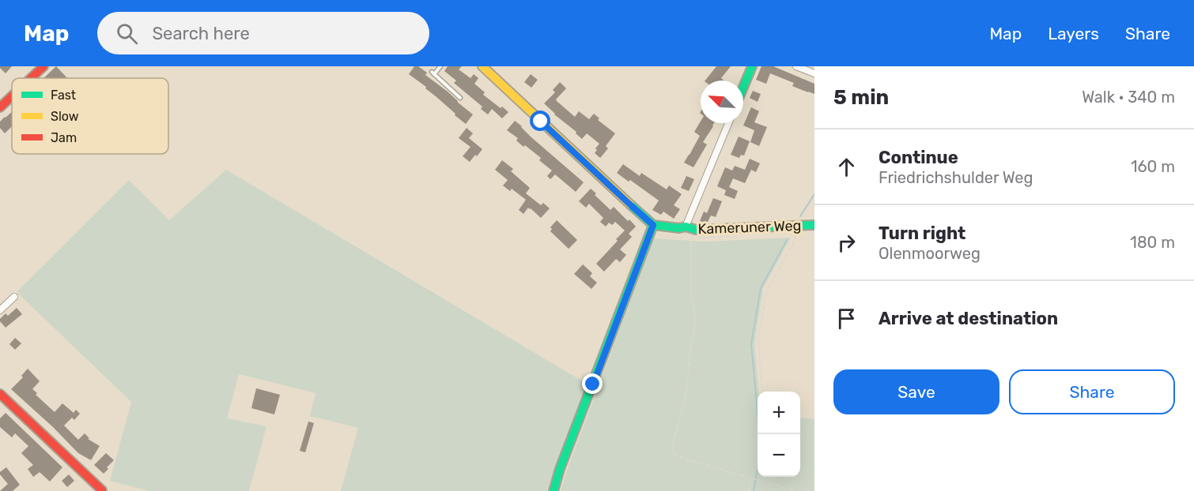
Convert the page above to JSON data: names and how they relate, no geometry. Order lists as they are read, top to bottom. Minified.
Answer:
{"streets":{"street":["Kameruner Weg"]},"legend":["Fast","Slow","Jam"],"north":"top left","page":{"header":"Map","search":"Search here","nav":["Map","Layers","Share"],"heading":["5 min","Walk · 340 m"],"list":[["Continue","Friedrichshulder Weg","160 m"],["Turn right","Olenmoorweg","180 m"],"Arrive at destination"],"buttons":["Save","Share"],"map_buttons":["+","−"]}}
